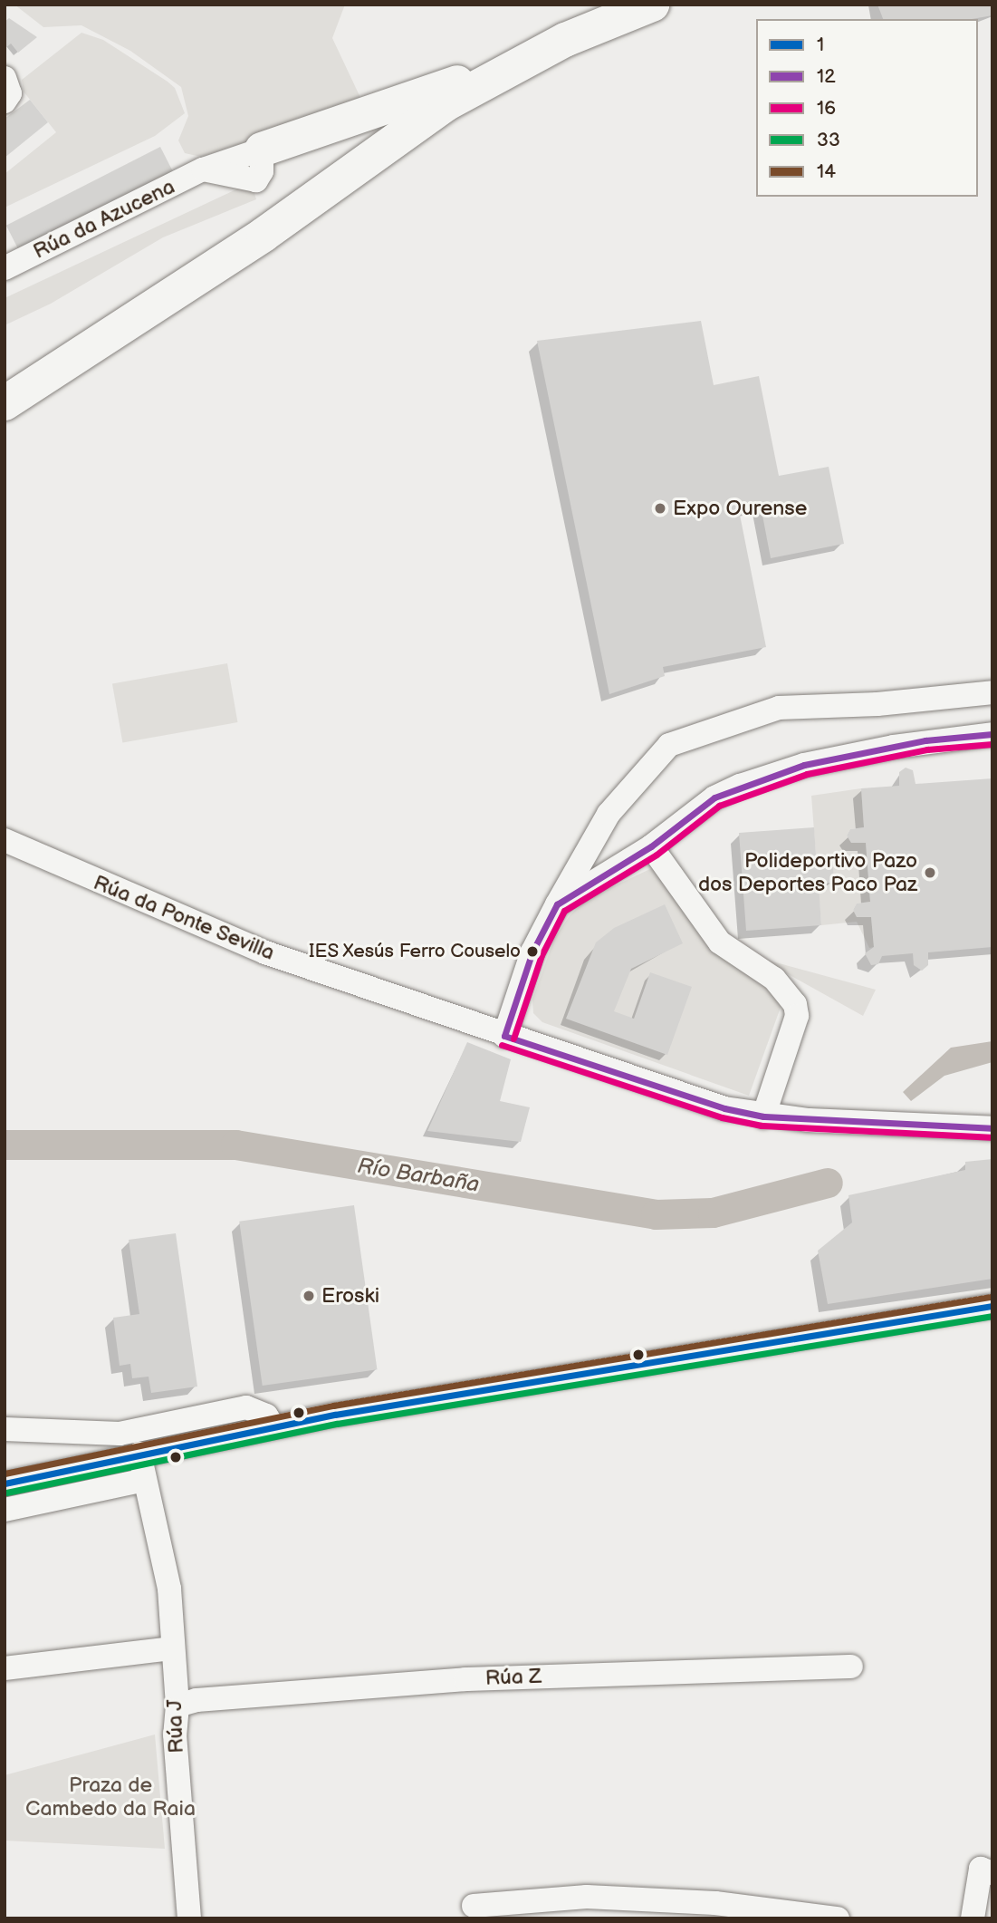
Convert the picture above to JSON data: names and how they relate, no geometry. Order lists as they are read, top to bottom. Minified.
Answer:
{"streets":{"street":["Rúa da Azucena","Rúa da Ponte Sevilla","Rúa Z","Rúa J"]},"crossings":[["Rúa Z","Rúa J"]],"water":["Río Barbaña"],"parks":["Praza de Cambedo da Raia"],"places":["Expo Ourense","Polideportivo Pazo dos Deportes Paco Paz","IES Xesús Ferro Couselo","Eroski"],"lines":["transit line 12","transit line 16","transit line 14","transit line 1","transit line 33"],"legend":["1","12","16","33","14"]}
